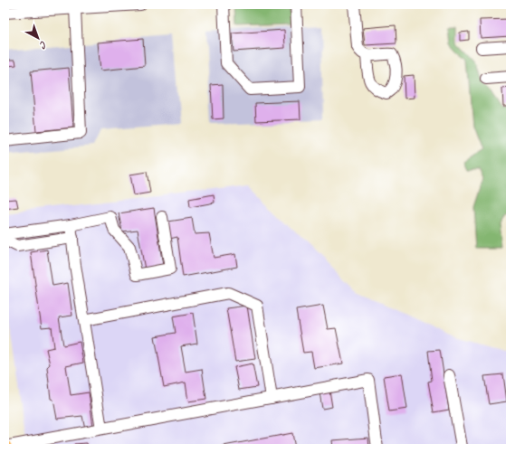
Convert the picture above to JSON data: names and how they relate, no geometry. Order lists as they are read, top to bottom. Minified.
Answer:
{"north":"bottom right"}
